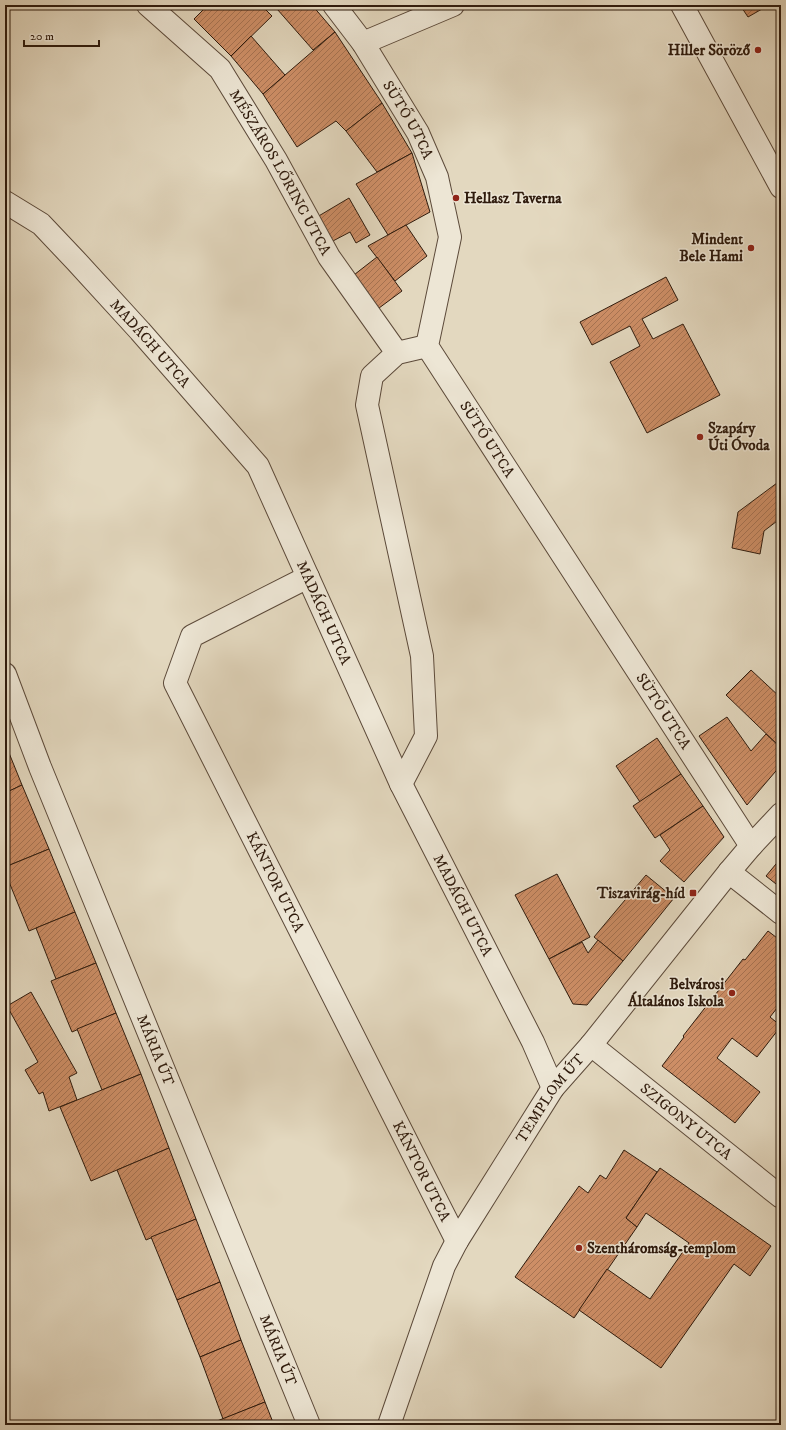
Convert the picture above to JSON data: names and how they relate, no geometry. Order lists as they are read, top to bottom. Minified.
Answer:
{"streets":{"street":["SÜTŐ UTCA","MÉSZÁROS LŐRINC UTCA","MADÁCH UTCA","KÁNTOR UTCA","MÁRIA ÚT","TEMPLOM ÚT","SZIGONY UTCA"]},"crossings":[["SÜTŐ UTCA","TEMPLOM ÚT"],["MADÁCH UTCA","KÁNTOR UTCA"],["MADÁCH UTCA","TEMPLOM ÚT"],["KÁNTOR UTCA","TEMPLOM ÚT"],["TEMPLOM ÚT","SZIGONY UTCA"]],"places":{"other":["Hiller Söröző","Hellasz Taverna","Mindent Bele Hami","Szapáry Úti Óvoda","Belvárosi Általános Iskola","Szentháromság-templom"],"transit":["Tiszavirág-híd"]},"scale_bar":"20 m"}
